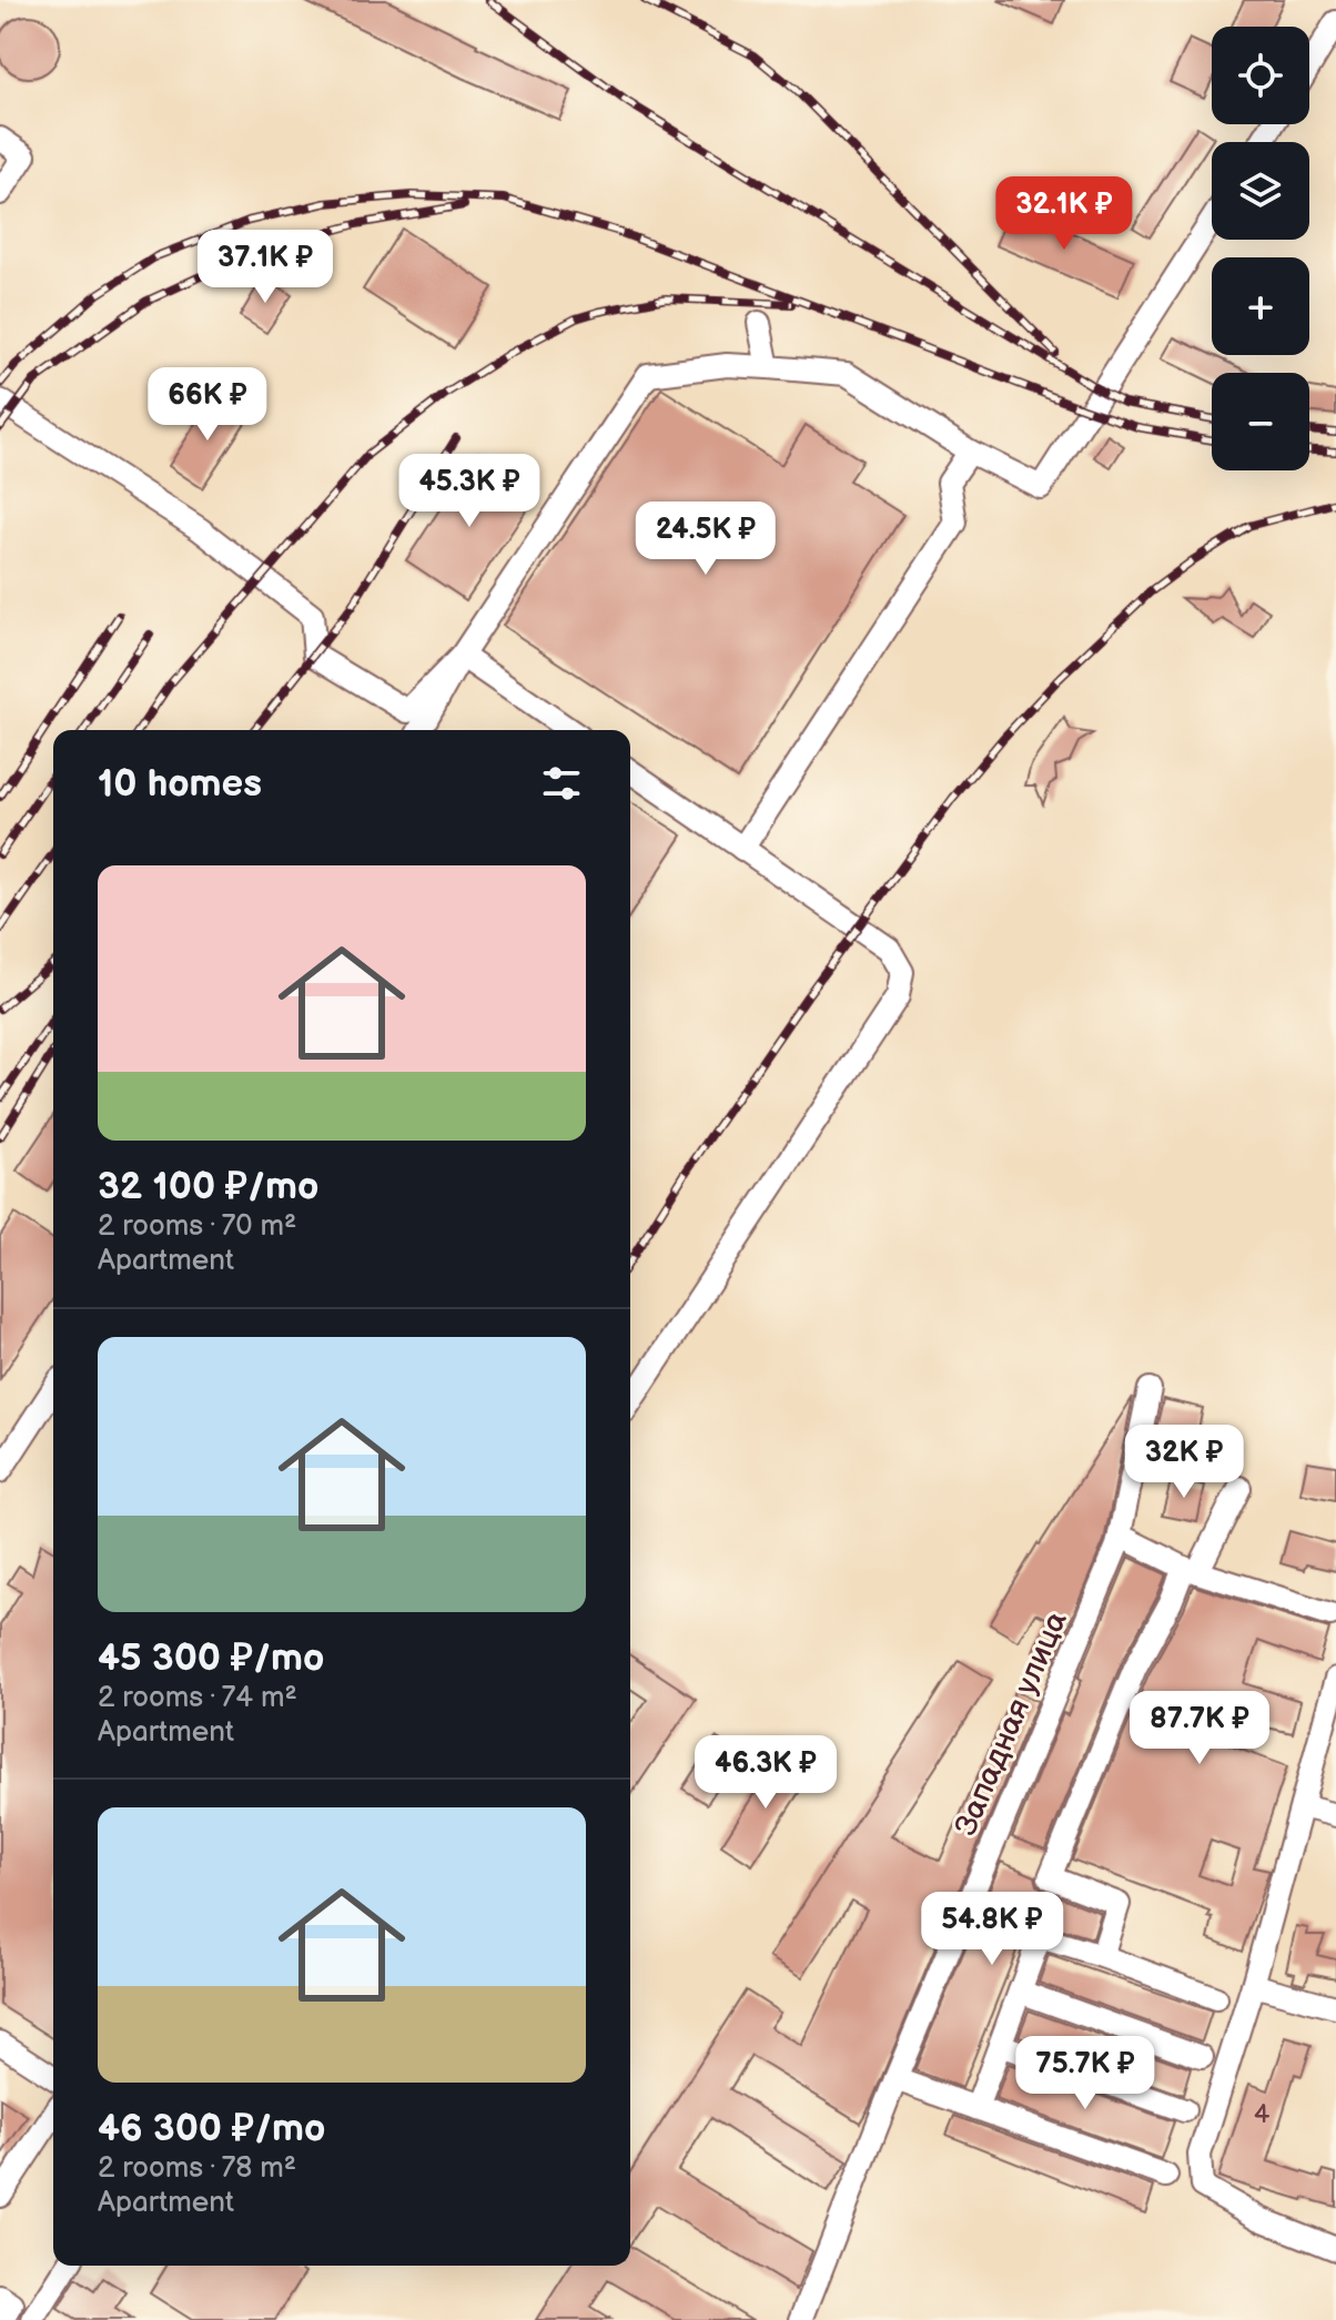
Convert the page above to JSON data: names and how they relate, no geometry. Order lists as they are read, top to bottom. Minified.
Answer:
{"streets":{"street":["Западная улица"]},"house_numbers":["4"],"page":{"map_buttons":["+","−"],"price":["32.1K ₽","37.1K ₽","66K ₽","45.3K ₽","24.5K ₽","32K ₽","87.7K ₽","46.3K ₽","54.8K ₽","75.7K ₽"],"heading":"10 homes","list":[{"name":"32 100 ₽/mo","note":"2 rooms · 70 m² · Apartment"},{"name":"45 300 ₽/mo","note":"2 rooms · 74 m² · Apartment"},{"name":"46 300 ₽/mo","note":"2 rooms · 78 m² · Apartment"}]}}
